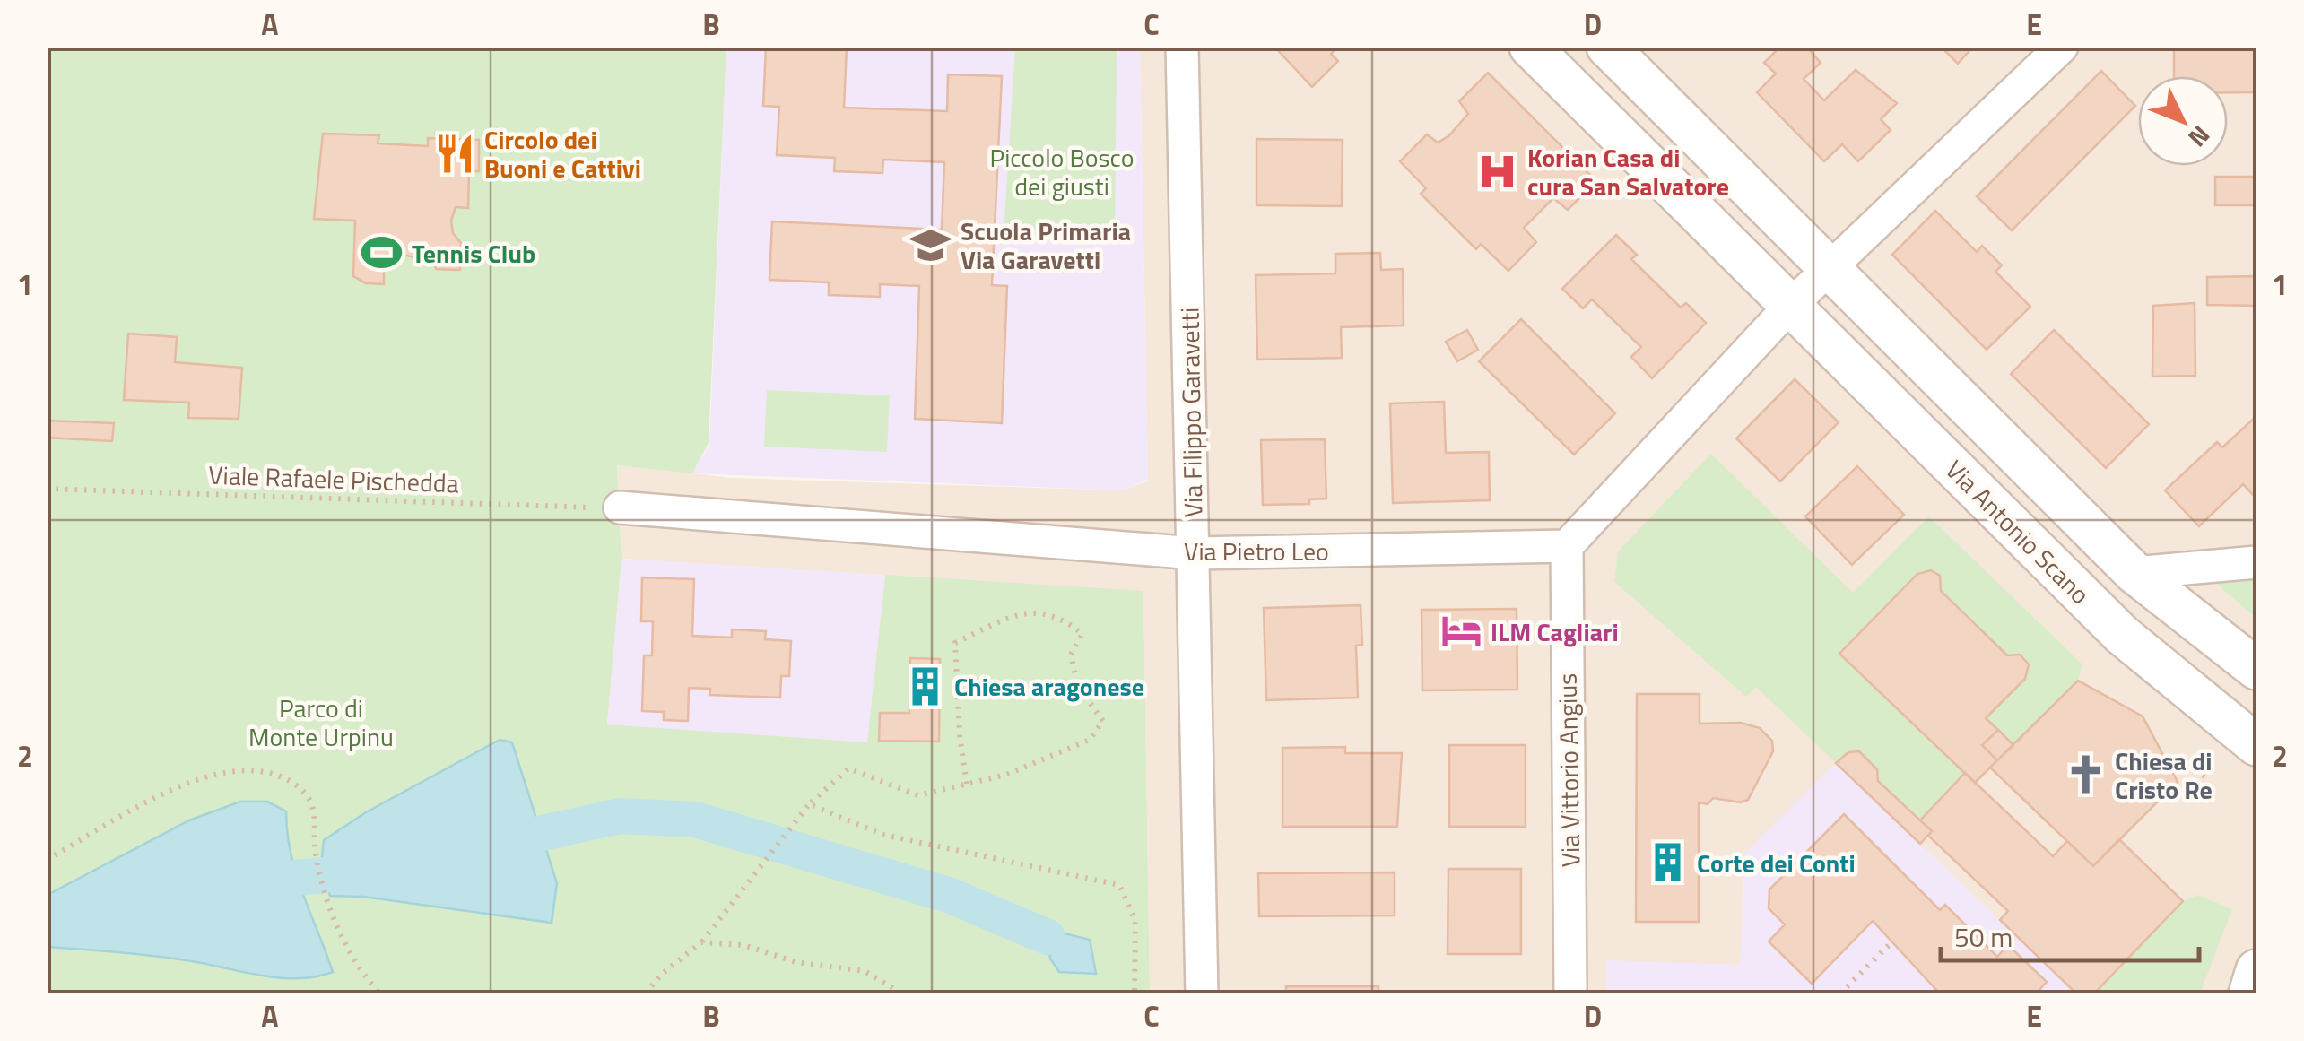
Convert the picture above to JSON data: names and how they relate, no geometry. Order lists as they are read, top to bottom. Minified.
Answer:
{"streets":{"street":["Via Filippo Garavetti","Via Antonio Scano","Via Pietro Leo","Via Vittorio Angius"],"path":["Viale Rafaele Pischedda"]},"crossings":[["Via Filippo Garavetti","Via Pietro Leo"],["Viale Rafaele Pischedda","Via Pietro Leo"],["Via Pietro Leo","Via Vittorio Angius"]],"parks":["Piccolo Bosco dei giusti","Parco di Monte Urpinu"],"places":{"restaurant":["Circolo dei Buoni e Cattivi"],"hospital":["Korian Casa di cura San Salvatore"],"school or university":["Scuola Primaria Via Garavetti"],"sports":["Tennis Club"],"hotel":["ILM Cagliari"],"building":["Chiesa aragonese","Corte dei Conti"],"church":["Chiesa di Cristo Re"]},"scale_bar":"50 m","north":"bottom right","grid":{"columns":["A","B","C","D","E"],"rows":["1","2"]}}
